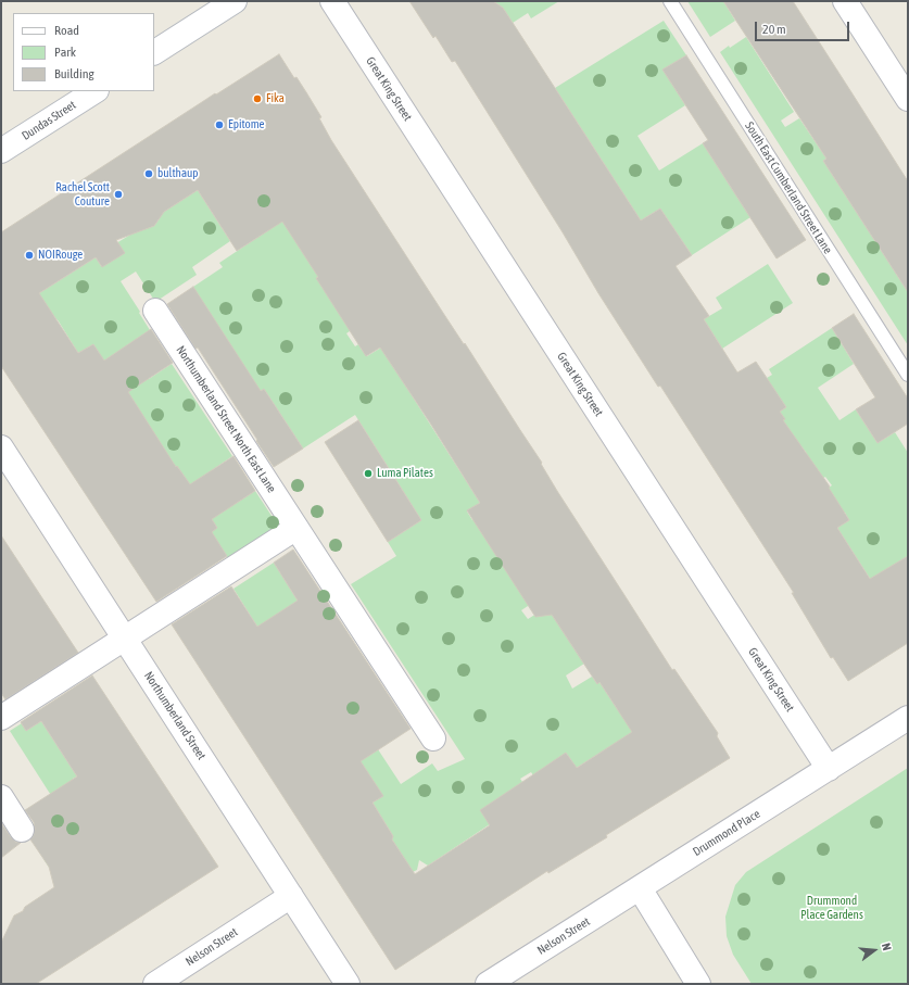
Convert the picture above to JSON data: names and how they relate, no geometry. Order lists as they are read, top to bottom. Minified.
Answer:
{"streets":{"street":["Great King Street","Dundas Street","Northumberland Street North East Lane","Northumberland Street","Drummond Place","Nelson Street"],"lane":["South East Cumberland Street Lane"]},"crossings":[["Great King Street","Drummond Place"],["Northumberland Street","Nelson Street"],["Drummond Place","Nelson Street"]],"parks":["Drummond Place Gardens"],"places":["Fika","Epitome","bulthaup","Rachel Scott Couture","NOIRouge","Luma Pilates"],"legend":["Road","Park","Building"],"scale_bar":"20 m","north":"right"}
